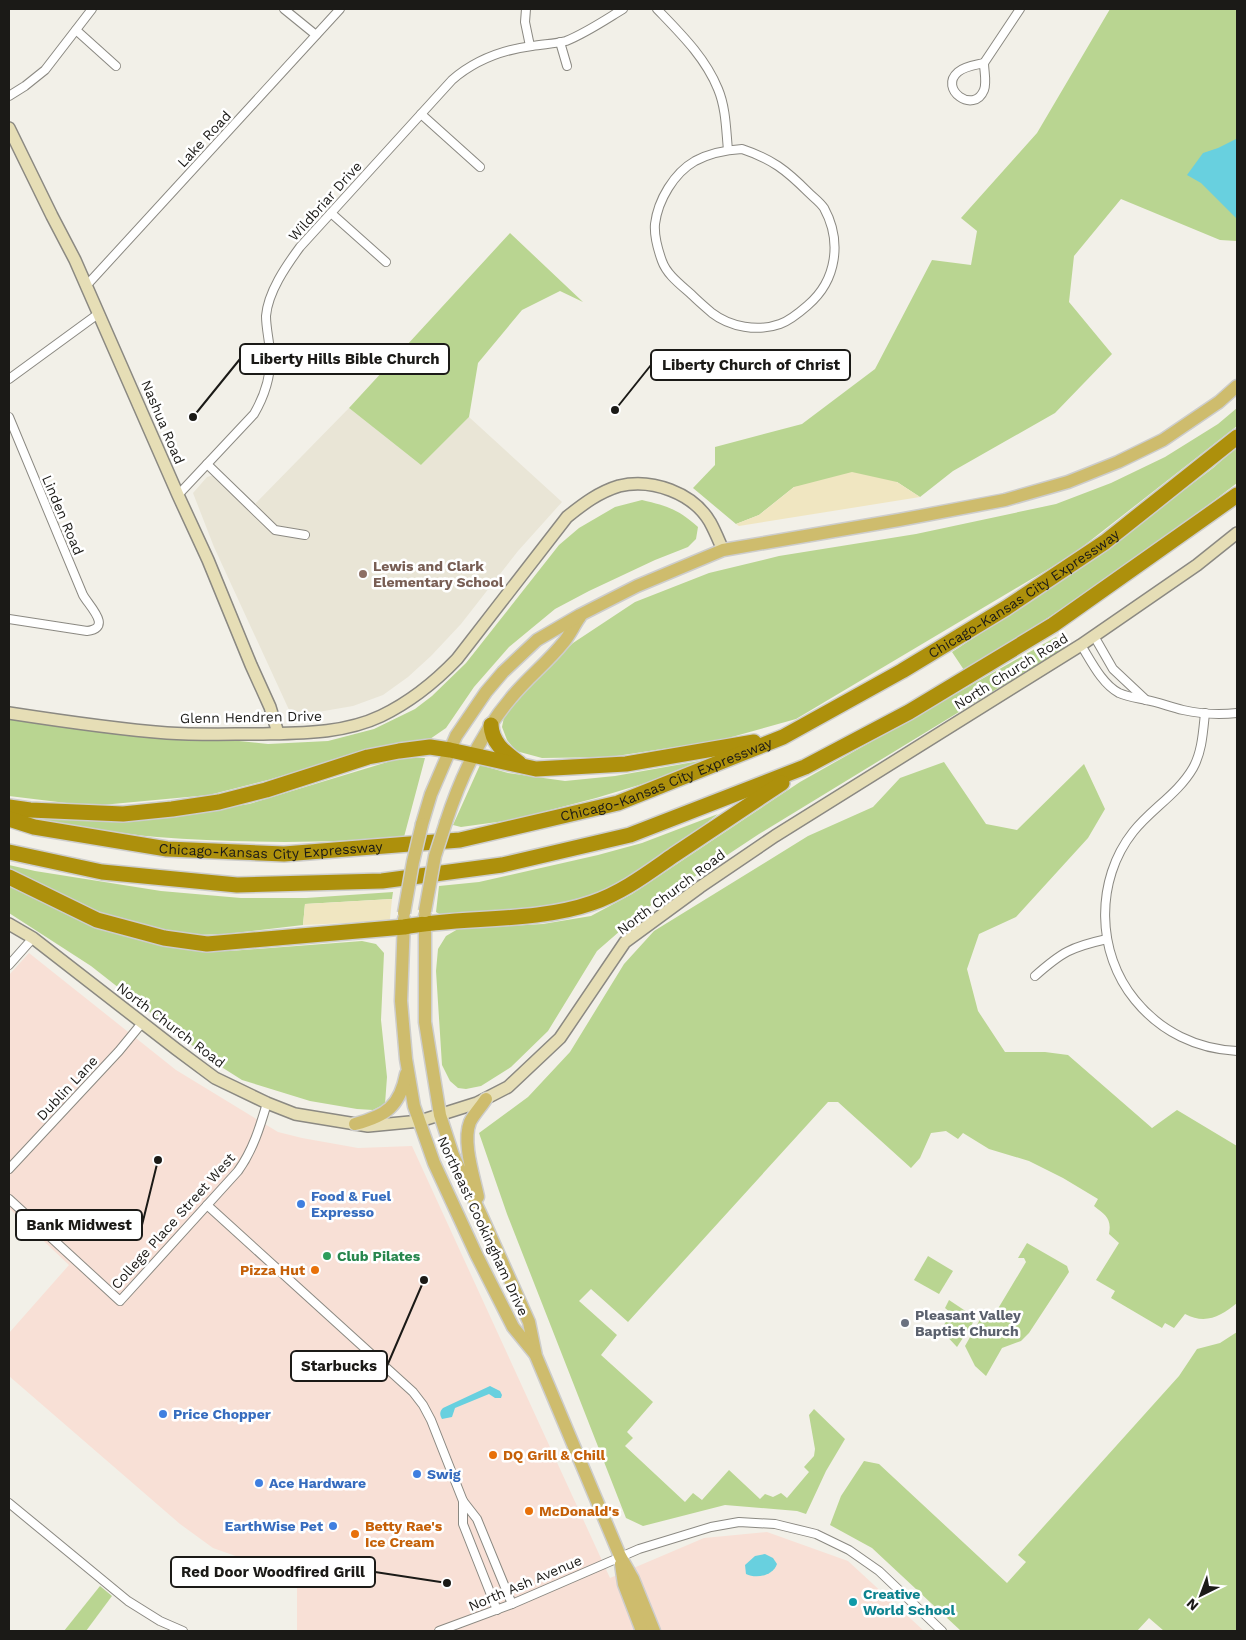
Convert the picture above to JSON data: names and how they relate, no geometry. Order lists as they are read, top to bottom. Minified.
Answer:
{"streets":{"highway":["Chicago-Kansas City Expressway"],"main road":["Northeast Cookingham Drive"],"street":["Lake Road","Wildbriar Drive","Nashua Road","Linden Road","North Church Road","Glenn Hendren Drive","Dublin Lane","College Place Street West","North Ash Avenue"]},"crossings":[["Lake Road","Nashua Road"],["Wildbriar Drive","Nashua Road"],["Nashua Road","Glenn Hendren Drive"],["North Church Road","Dublin Lane"],["North Church Road","College Place Street West"],["North Church Road","Northeast Cookingham Drive"],["Glenn Hendren Drive","Northeast Cookingham Drive"],["Northeast Cookingham Drive","North Ash Avenue"]],"places":["Liberty Church of Christ","Liberty Hills Bible Church","Lewis and Clark Elementary School","Bank Midwest","Food & Fuel Expresso","Club Pilates","Pizza Hut","Starbucks","Pleasant Valley Baptist Church","Price Chopper","DQ Grill & Chill","Swig","Ace Hardware","McDonald's","EarthWise Pet","Betty Rae's Ice Cream","Red Door Woodfired Grill","Creative World School"],"north":"bottom left"}
